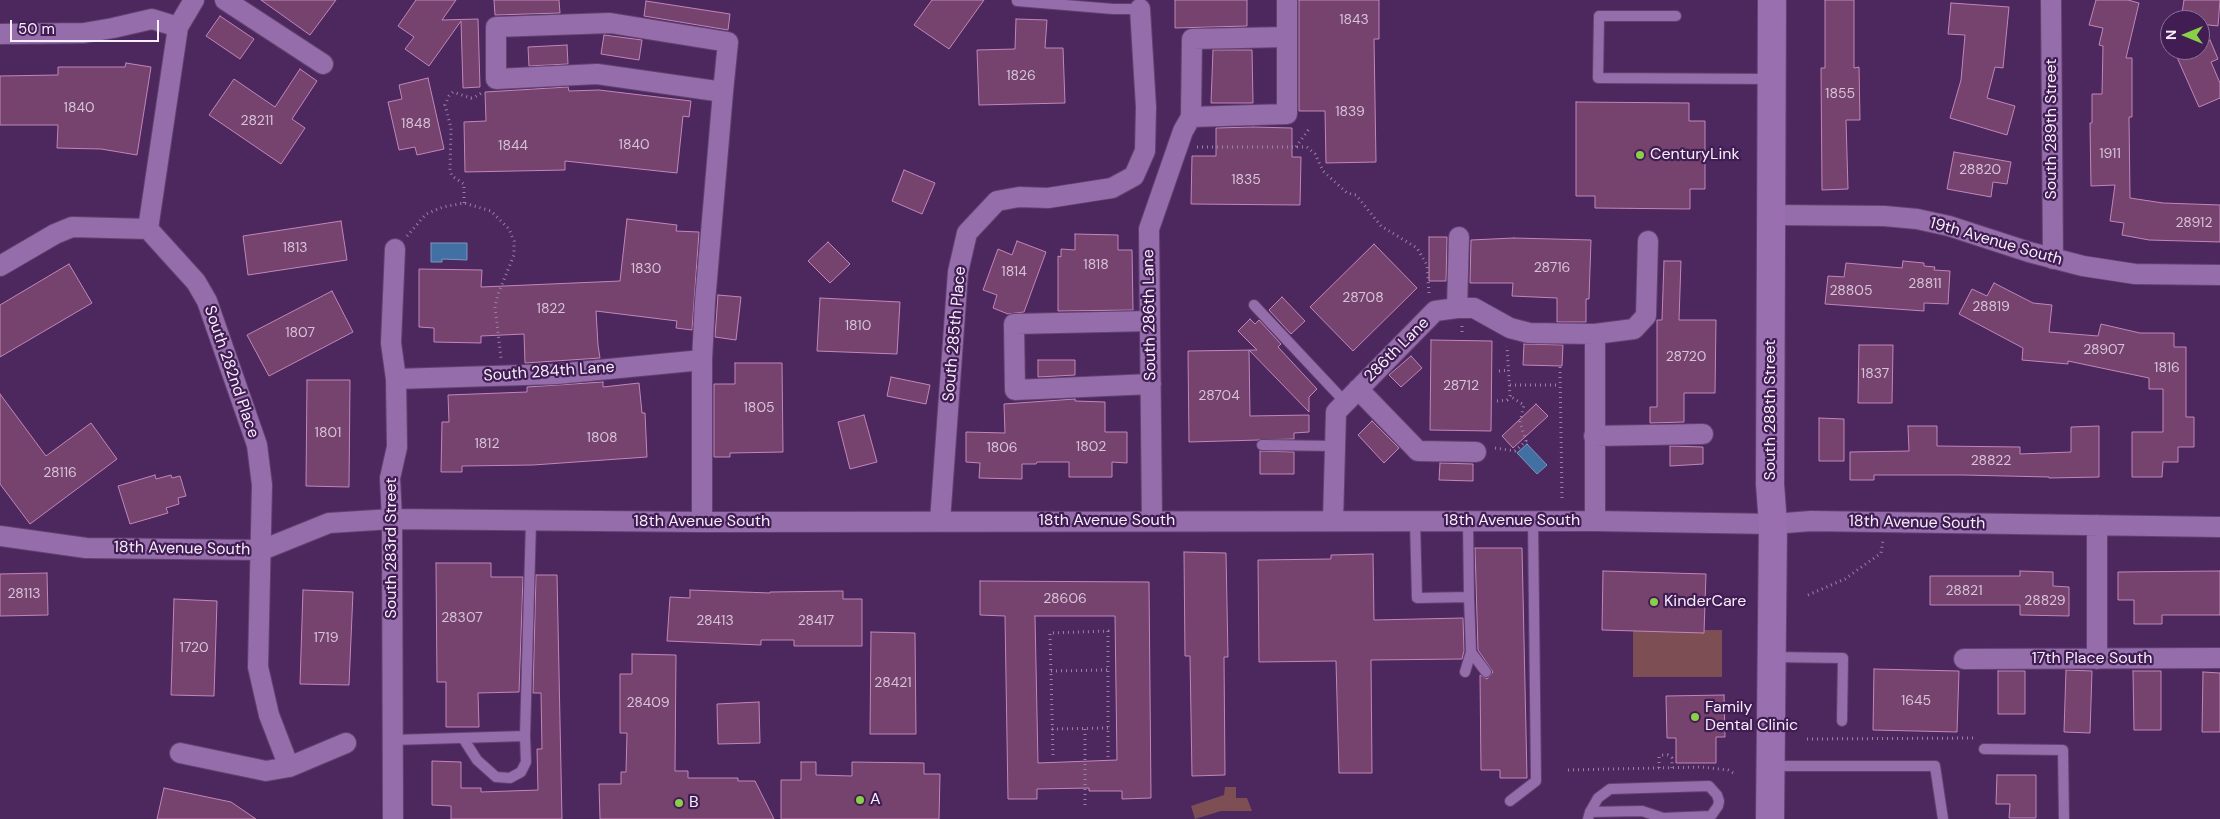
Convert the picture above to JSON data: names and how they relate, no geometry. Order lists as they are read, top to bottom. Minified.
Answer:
{"streets":{"main road":["South 288th Street"],"street":["South 289th Street","19th Avenue South","South 286th Lane","South 285th Place","286th Lane","South 282nd Place","South 284th Lane","18th Avenue South","South 283rd Street","17th Place South"]},"crossings":[["South 289th Street","19th Avenue South"],["19th Avenue South","South 288th Street"],["South 286th Lane","18th Avenue South"],["South 285th Place","18th Avenue South"],["286th Lane","18th Avenue South"],["South 282nd Place","18th Avenue South"],["South 284th Lane","South 283rd Street"],["South 288th Street","18th Avenue South"],["18th Avenue South","South 283rd Street"]],"places":["CenturyLink","KinderCare","Family Dental Clinic","A","B"],"house_numbers":["1843","1826","1855","1840","1839","28211","1848","1840","1844","1911","28820","1835","28912","1813","1818","28716","1830","1814","28811","28805","28708","28819","1822","1810","1807","28907","28720","1816","1837","28712","28704","1805","1801","1808","1812","1802","1806","28822","28116","28821","28113","28606","28829","28307","28413","28417","1719","1720","28421","1645","28409"],"scale_bar":"50 m","north":"left"}
